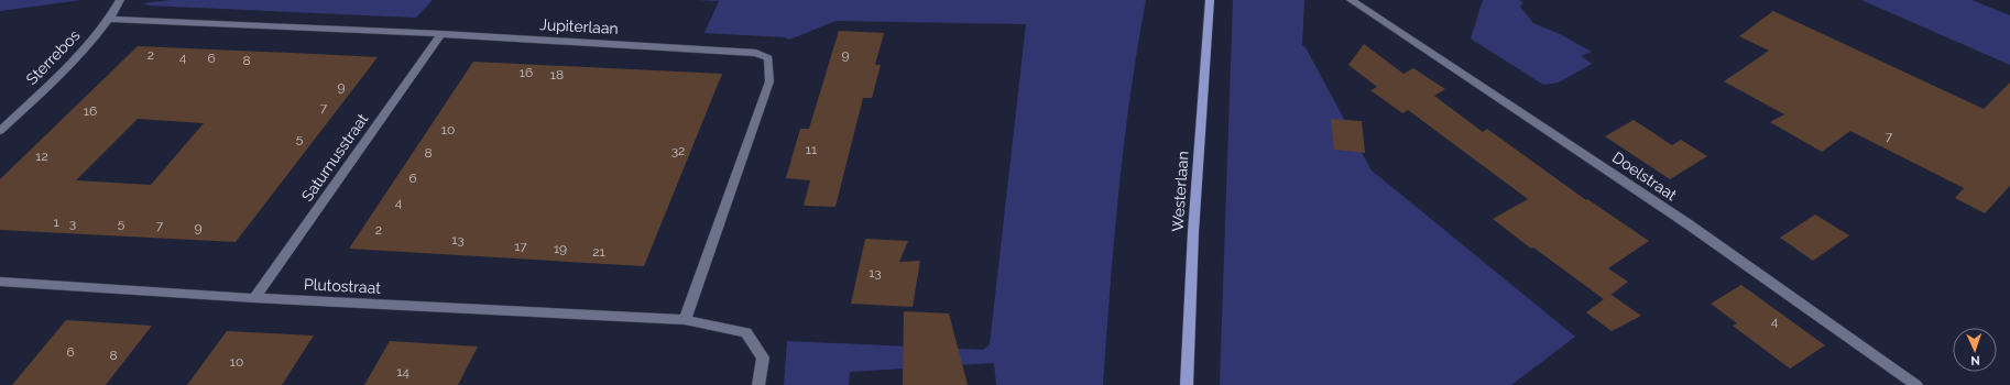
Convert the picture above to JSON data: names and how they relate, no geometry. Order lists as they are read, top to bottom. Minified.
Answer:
{"streets":{"main road":["Westerlaan"],"street":["Jupiterlaan","Sterrebos","Saturnusstraat","Doelstraat","Plutostraat"]},"crossings":[["Jupiterlaan","Sterrebos"],["Jupiterlaan","Saturnusstraat"],["Jupiterlaan","Plutostraat"],["Saturnusstraat","Plutostraat"]],"house_numbers":["2","9","4","6","8","16","18","9","7","16","10","7","5","11","32","8","12","6","4","1","3","5","7","9","2","13","17","19","21","13","4","6","8","10","14"],"north":"bottom"}
